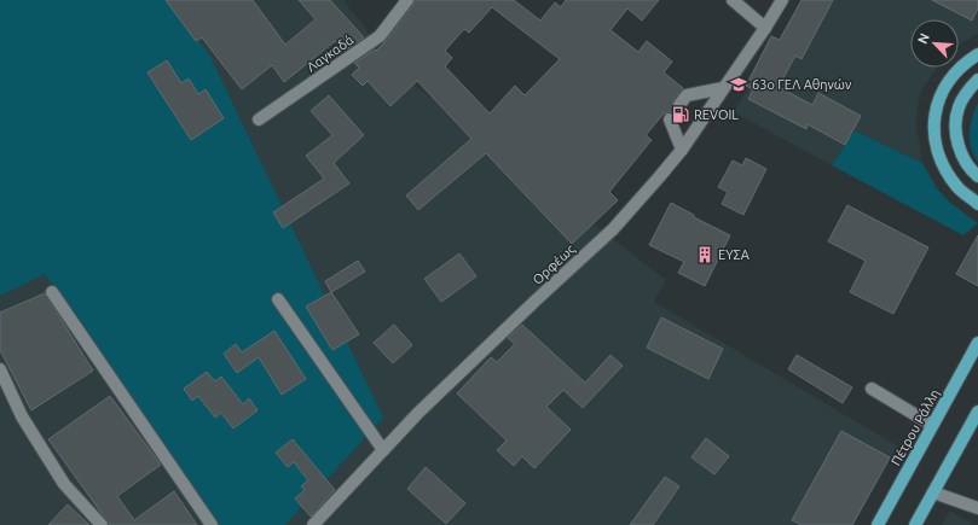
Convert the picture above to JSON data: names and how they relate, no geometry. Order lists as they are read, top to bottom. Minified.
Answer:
{"streets":{"main road":["Πέτρου Ράλλη"],"street":["Λαγκαδά","Ορφέως"]},"places":{"school or university":["63ο ΓΕΛ Αθηνών"],"fuel station":["REVOIL"],"building":["ΕΥΣΑ"]},"north":"top left"}
